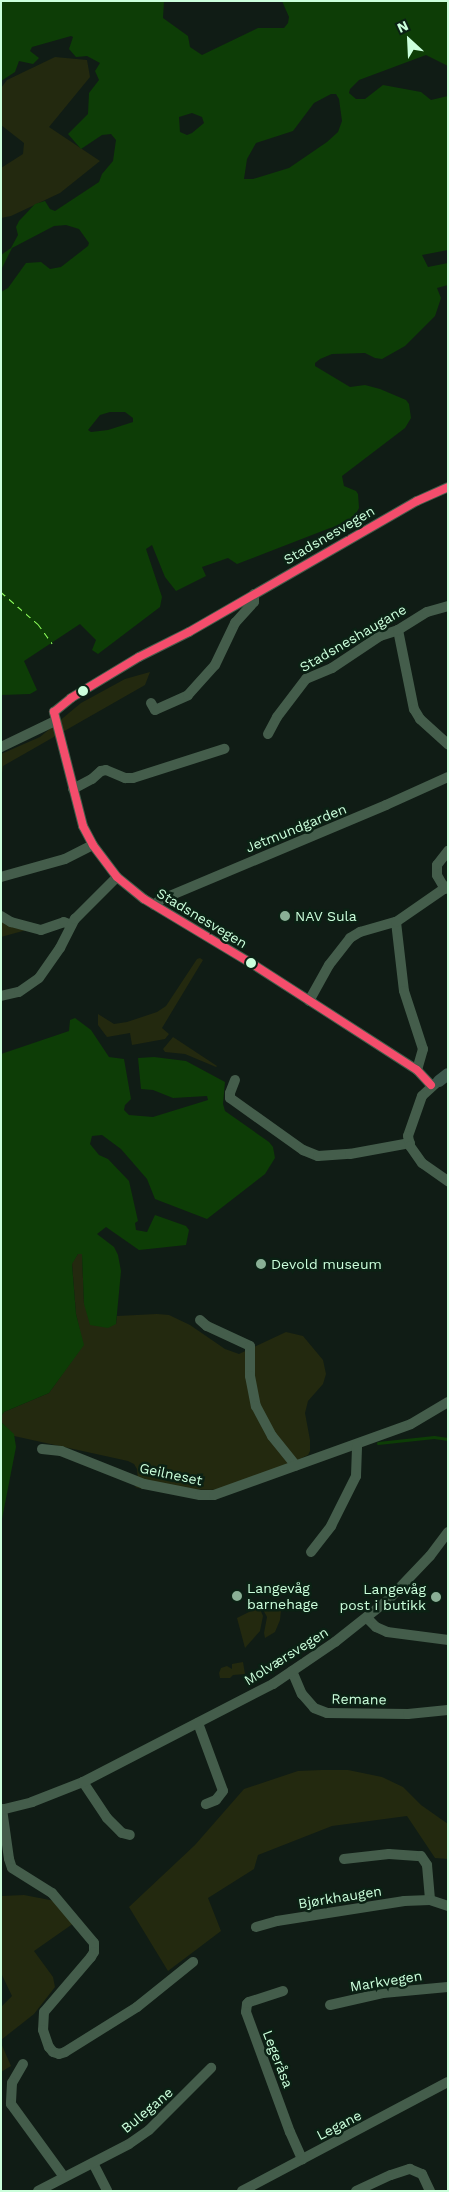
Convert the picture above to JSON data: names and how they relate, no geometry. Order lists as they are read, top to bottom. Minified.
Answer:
{"streets":{"street":["Stadsnesvegen","Stadsneshaugane","Jetmundgarden","Geilneset","Molværsvegen","Remane","Bjørkhaugen","Markvegen","Legeråsa","Bulegane","Legane"]},"crossings":[["Stadsnesvegen","Jetmundgarden"],["Molværsvegen","Remane"],["Legeråsa","Legane"]],"places":["NAV Sula","Devold museum","Langevåg barnehage","Langevåg post i butikk"],"north":"top left"}
